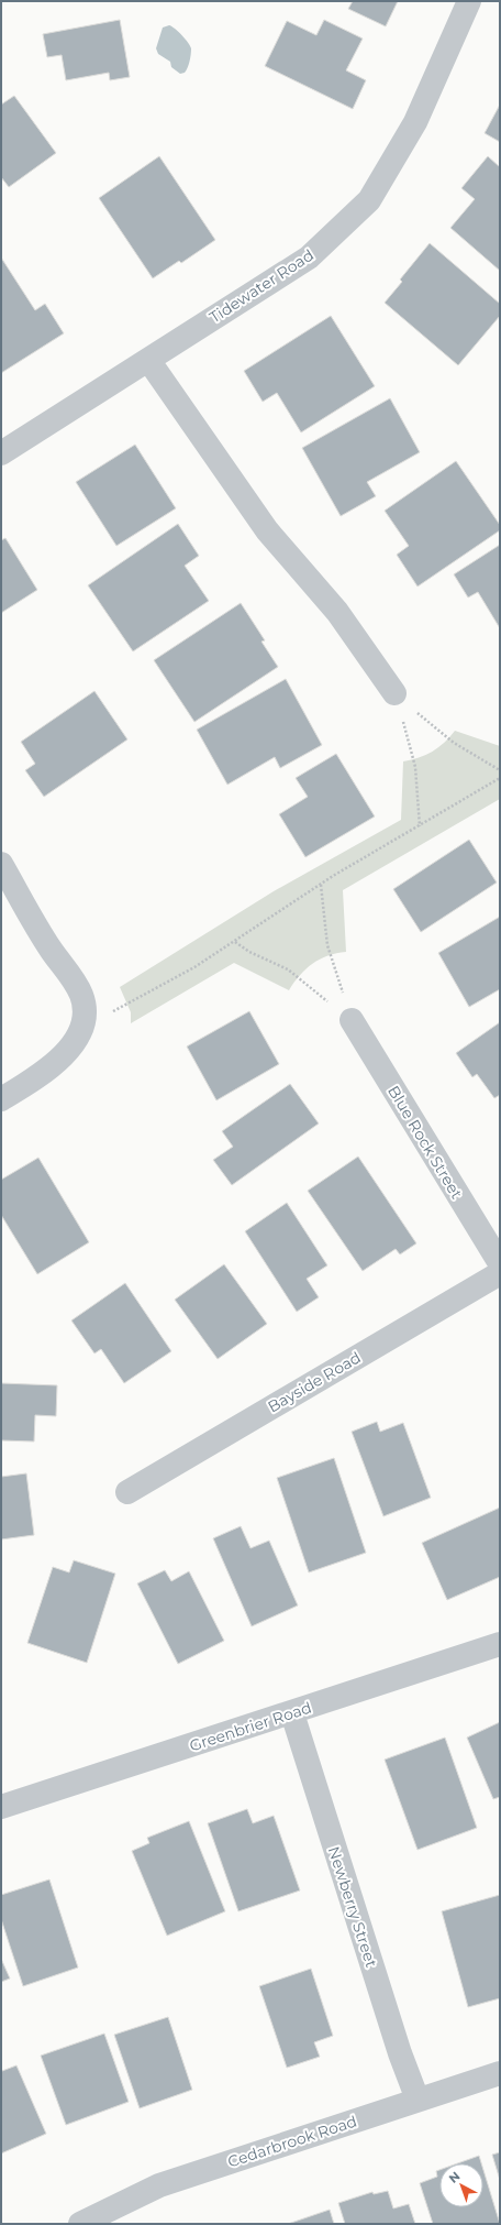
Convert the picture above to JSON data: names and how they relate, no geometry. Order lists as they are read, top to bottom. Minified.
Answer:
{"streets":{"street":["Tidewater Road","Blue Rock Street","Bayside Road","Greenbrier Road","Newberry Street","Cedarbrook Road"]},"crossings":[["Greenbrier Road","Newberry Street"],["Newberry Street","Cedarbrook Road"]],"north":"top left"}
